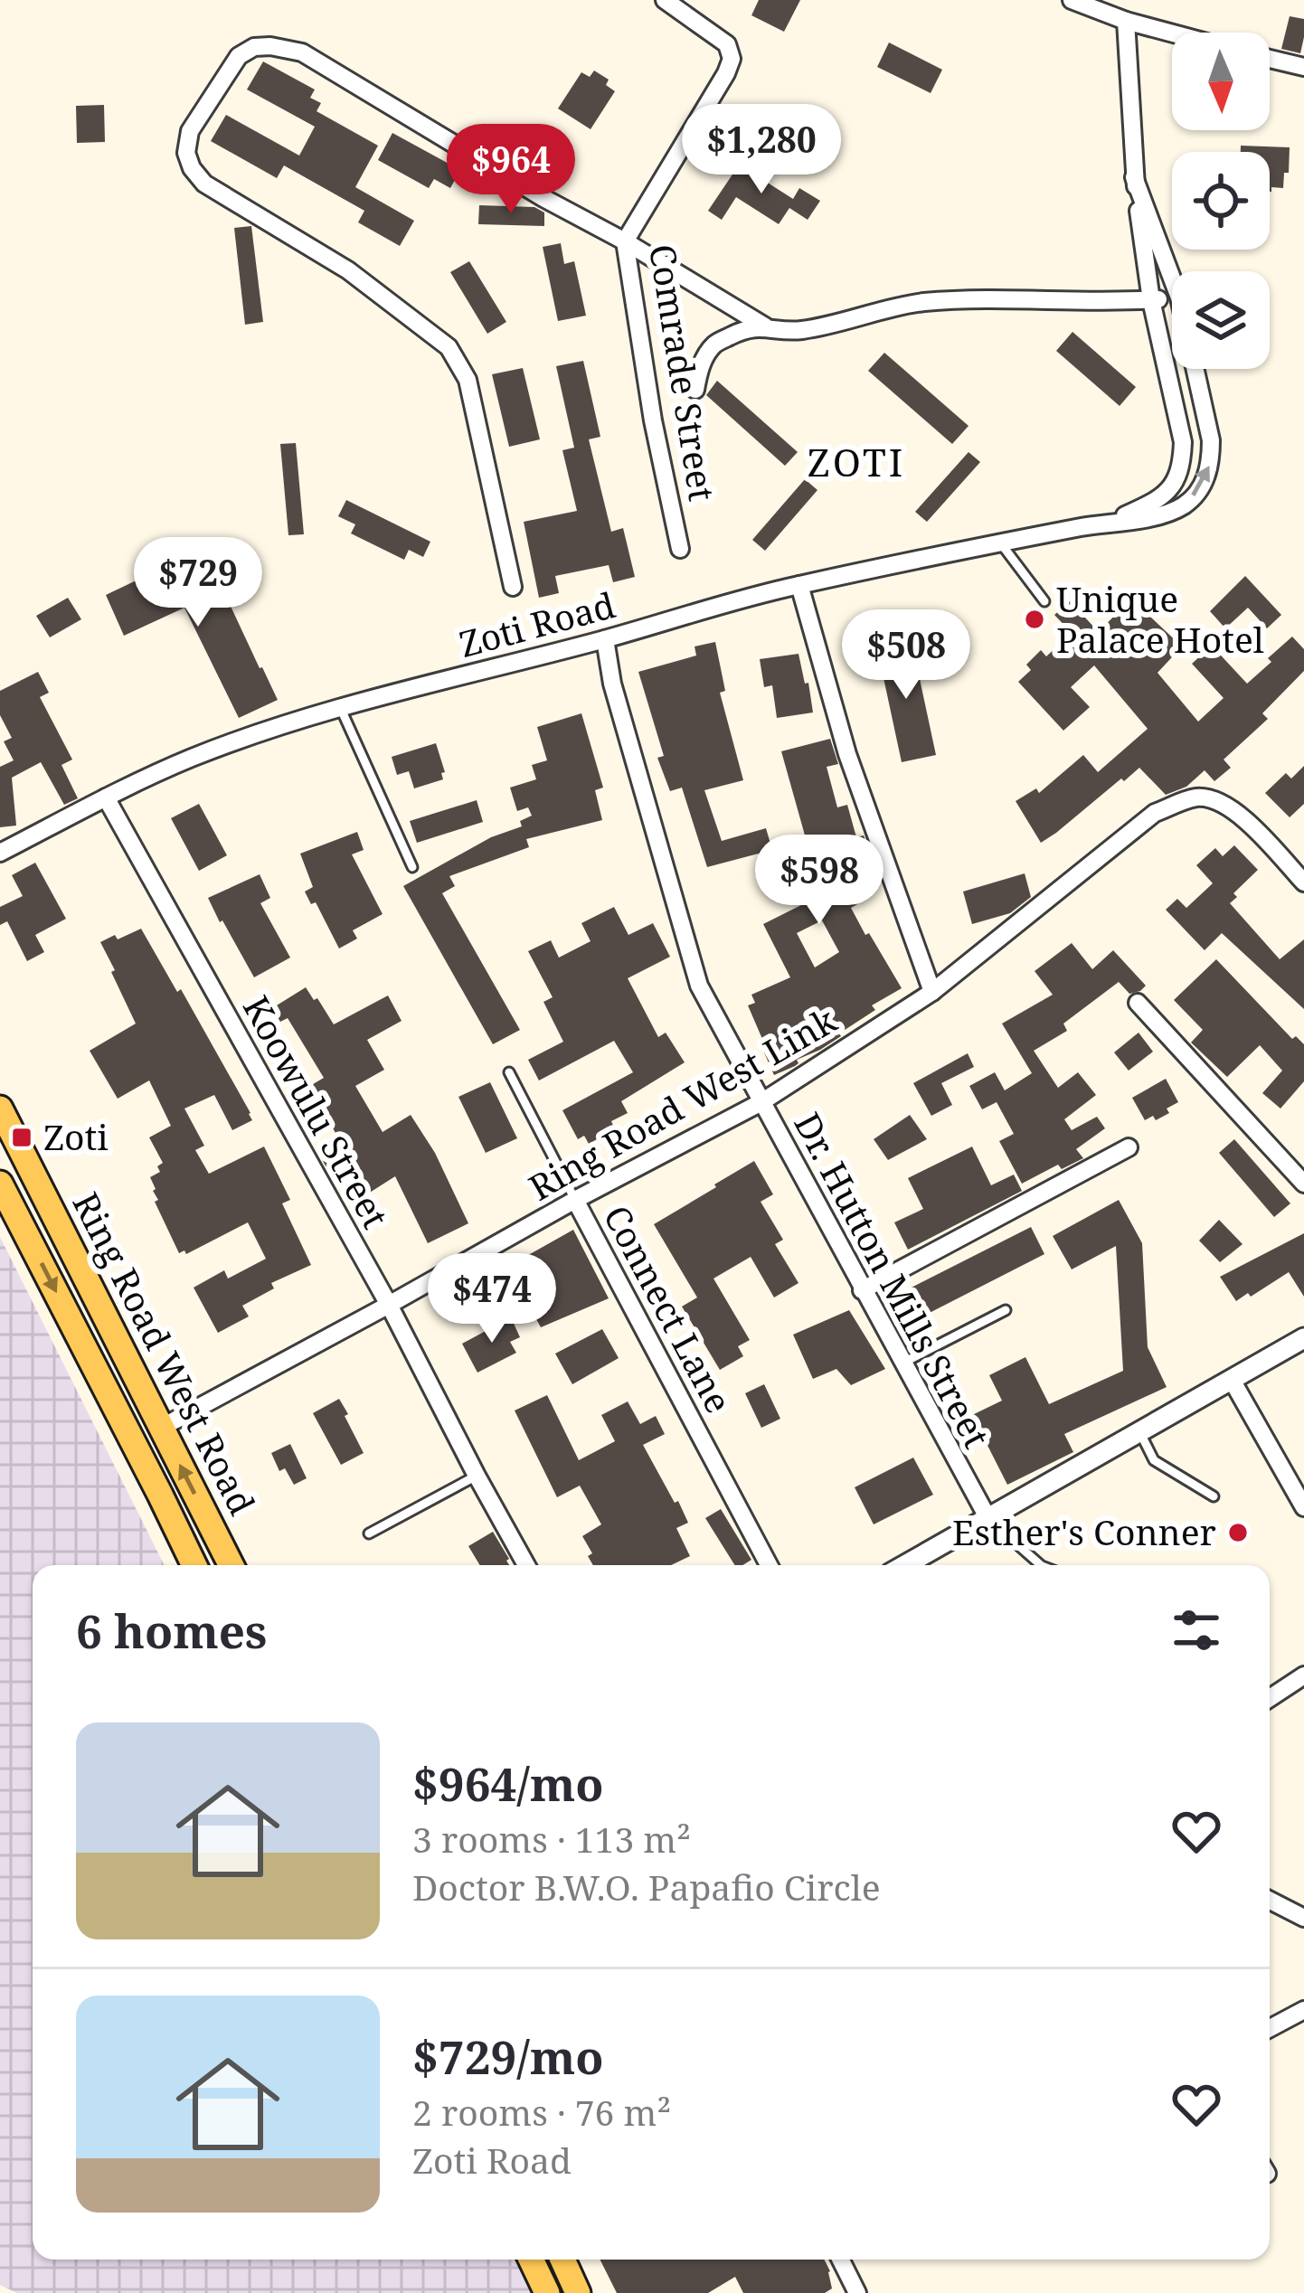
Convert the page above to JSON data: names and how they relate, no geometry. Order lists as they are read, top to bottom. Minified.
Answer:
{"streets":{"main road":["Ring Road West Road"],"street":["Comrade Street","Zoti Road","Ring Road West Link","Koowulu Street","Dr. Hutton Mills Street","Connect Lane"]},"crossings":[["Zoti Road","Koowulu Street"],["Zoti Road","Dr. Hutton Mills Street"],["Ring Road West Link","Koowulu Street"],["Ring Road West Link","Dr. Hutton Mills Street"],["Ring Road West Link","Connect Lane"],["Ring Road West Link","Ring Road West Road"]],"districts":["ZOTI"],"places":{"other":["Unique Palace Hotel","Esther's Conner"],"transit":["Zoti"]},"north":"bottom","page":{"price":["$1,280","$964","$729","$508","$598","$474"],"heading":"6 homes","list":[{"name":"$964/mo","note":"3 rooms · 113 m² · Doctor B.W.O. Papafio Circle"},{"name":"$729/mo","note":"2 rooms · 76 m² · Zoti Road"}]}}
